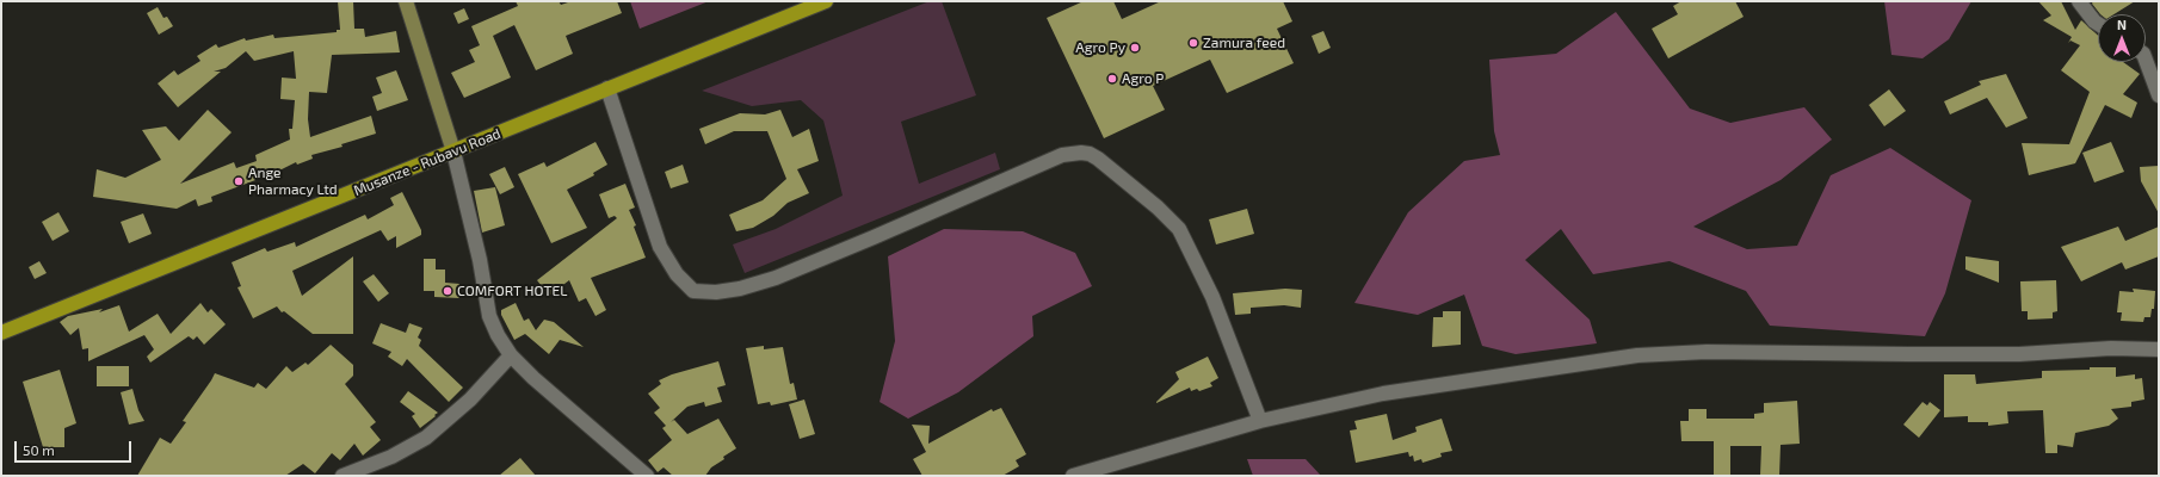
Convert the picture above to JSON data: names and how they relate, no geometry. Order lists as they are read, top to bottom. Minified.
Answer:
{"streets":{"highway":["Musanze - Rubavu Road"]},"places":["Zamura feed","Agro Py","Agro P","Ange Pharmacy Ltd","COMFORT HOTEL"],"scale_bar":"50 m","north":"top"}
